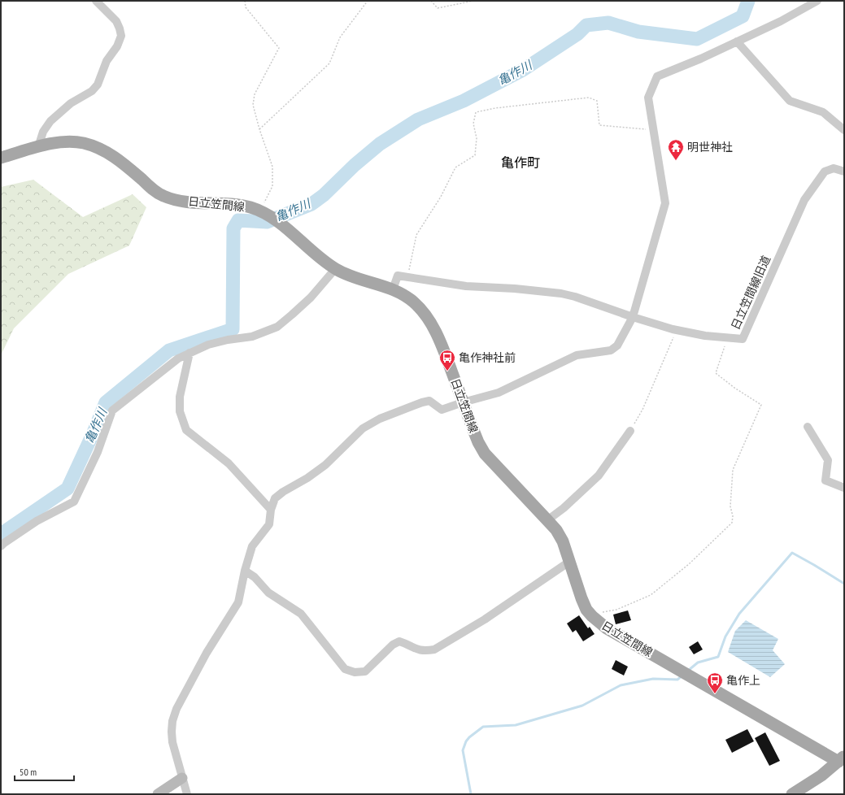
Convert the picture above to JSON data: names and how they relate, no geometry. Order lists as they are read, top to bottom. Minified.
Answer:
{"streets":{"main road":["日立笠間線"],"street":["日立笠間線旧道"]},"districts":["亀作町"],"water":["亀作川"],"places":{"temple":["明世神社"],"bus stop":["亀作神社前","亀作上"]},"scale_bar":"50 m"}
